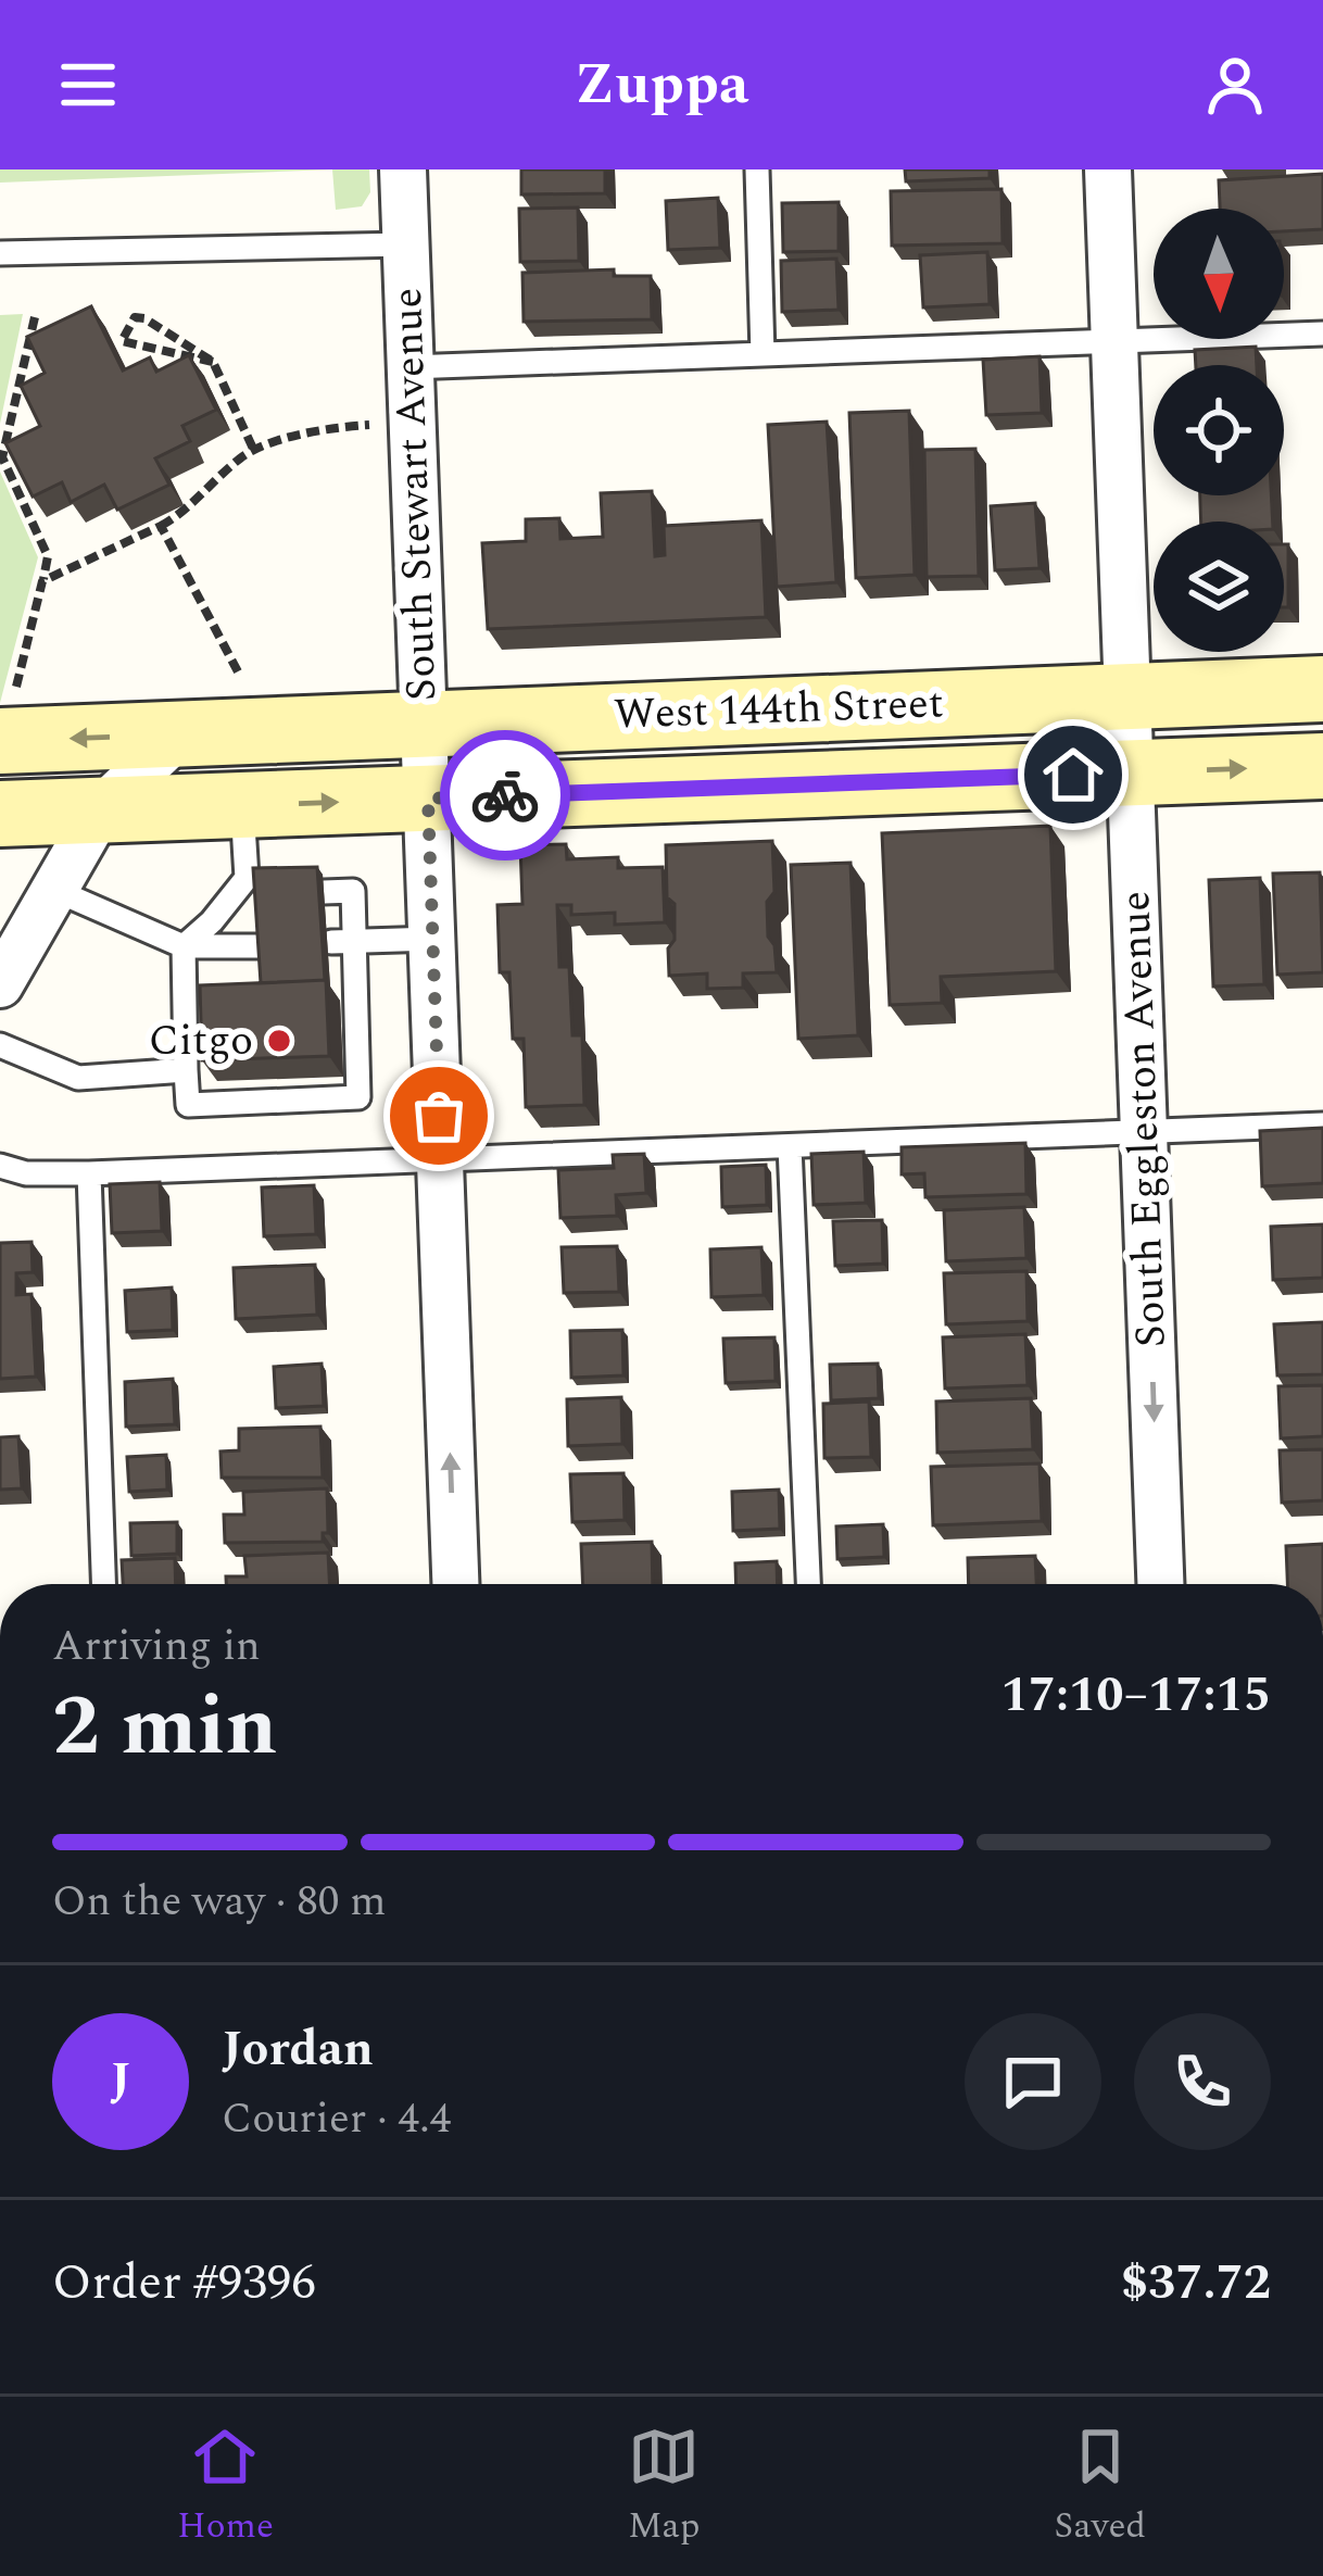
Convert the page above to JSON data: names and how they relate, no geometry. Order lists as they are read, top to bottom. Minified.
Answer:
{"streets":{"street":["South Stewart Avenue","West 144th Street","South Eggleston Avenue"]},"crossings":[["South Stewart Avenue","West 144th Street"],["West 144th Street","South Eggleston Avenue"]],"places":["Citgo"],"north":"bottom","page":{"header":"Zuppa","heading":["2 min","Arriving in","17:10–17:15"],"panel":["Jordan","Courier · 4.4","Order #9396","$37.72"],"bar":"On the way · 80 m","round":"J","tabs":["Home","Map","Saved"]}}
